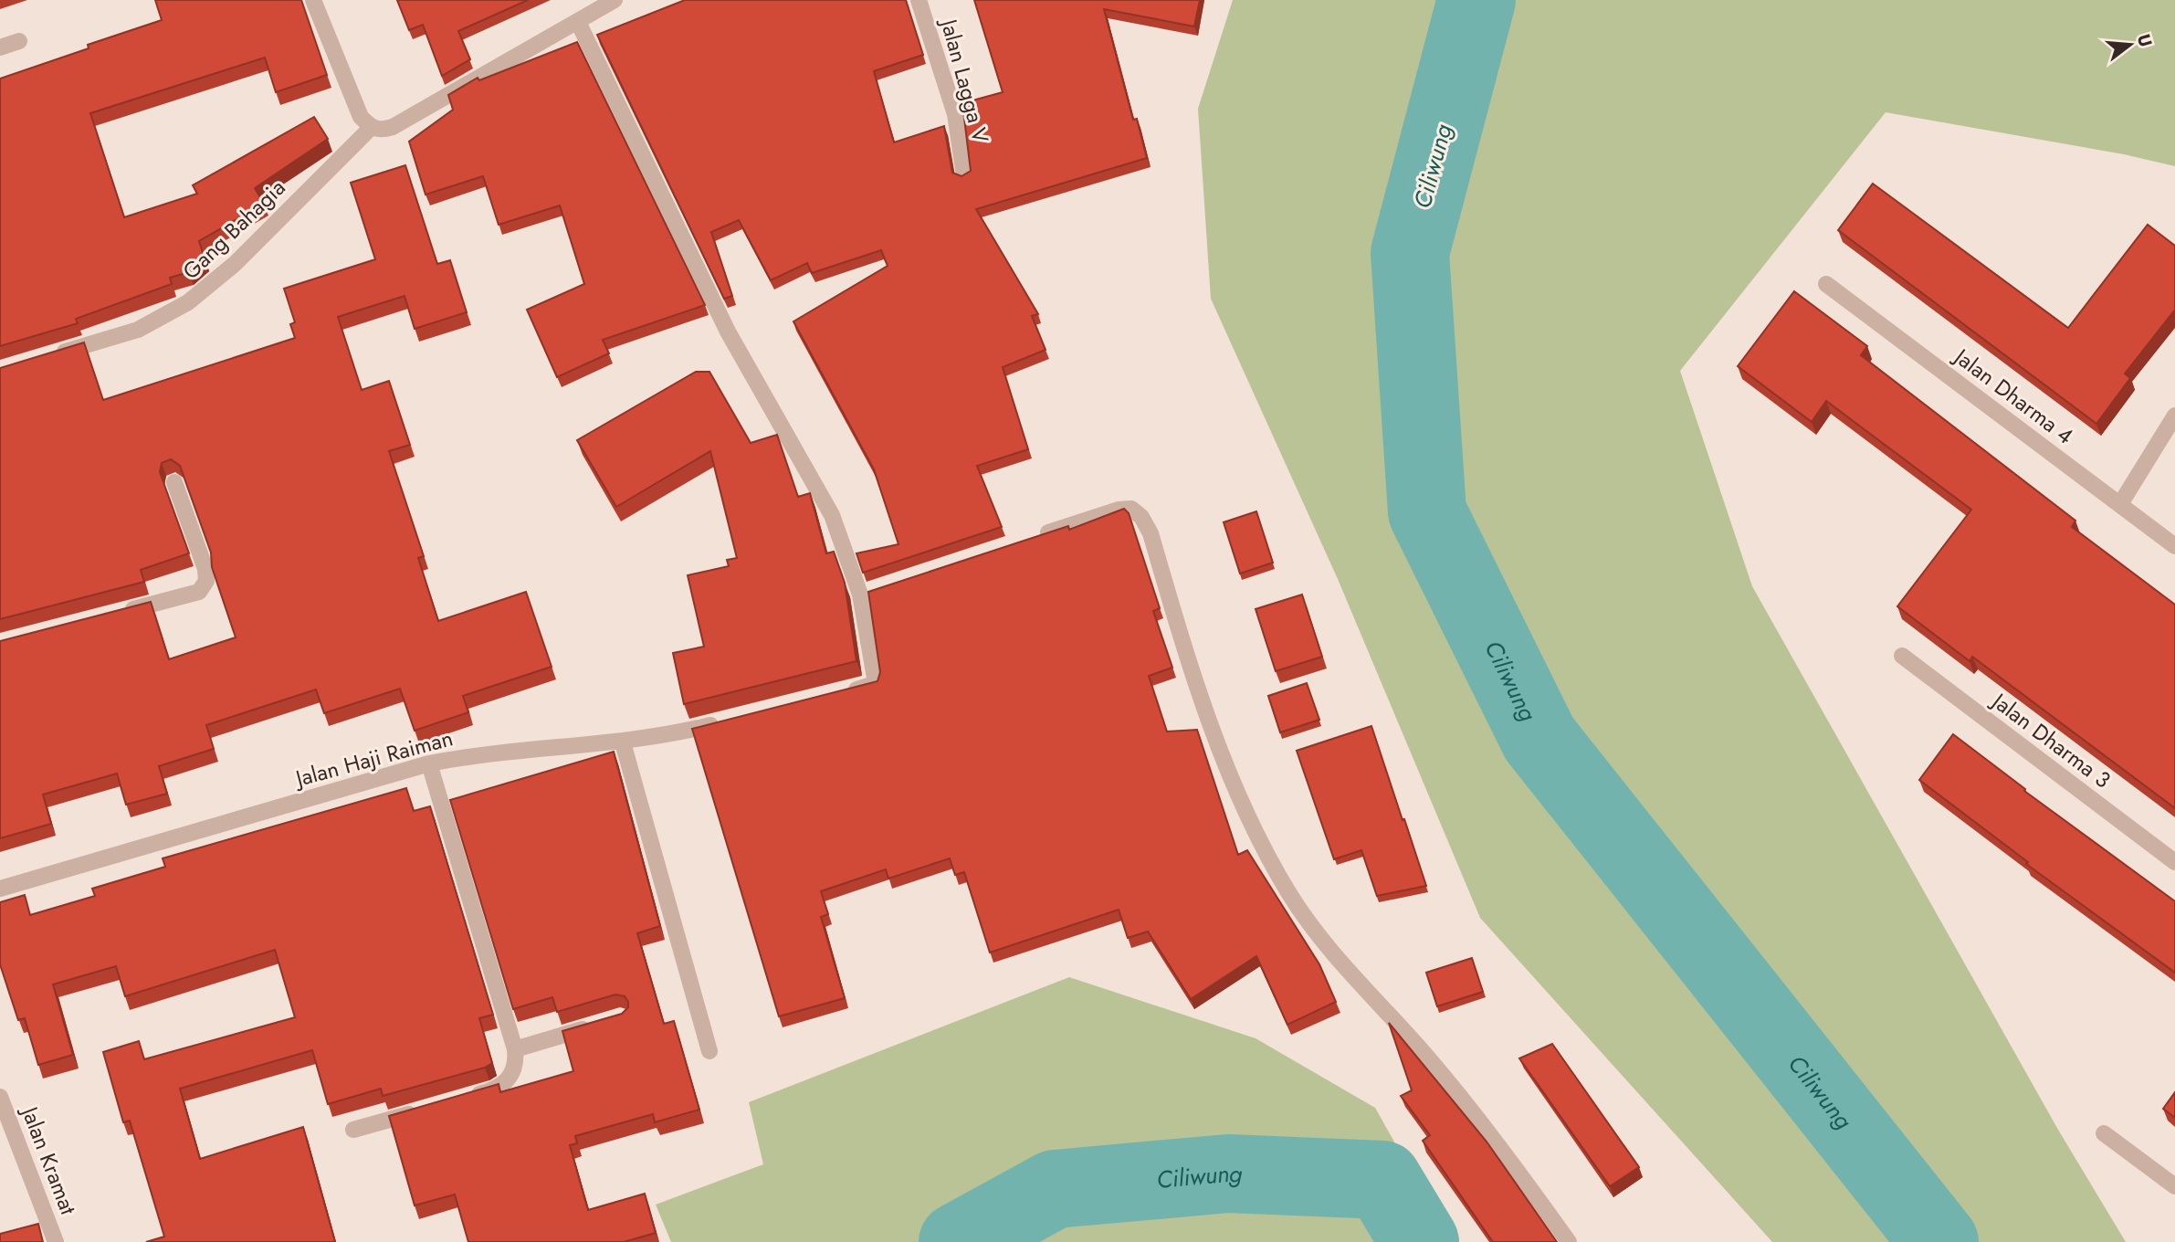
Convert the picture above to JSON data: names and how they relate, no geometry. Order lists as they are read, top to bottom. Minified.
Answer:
{"streets":{"street":["Jalan Lagga V","Gang Bahagia","Jalan Dharma 4","Jalan Dharma 3","Jalan Haji Raiman","Jalan Kramat"]},"water":["Ciliwung"],"north":"right"}
